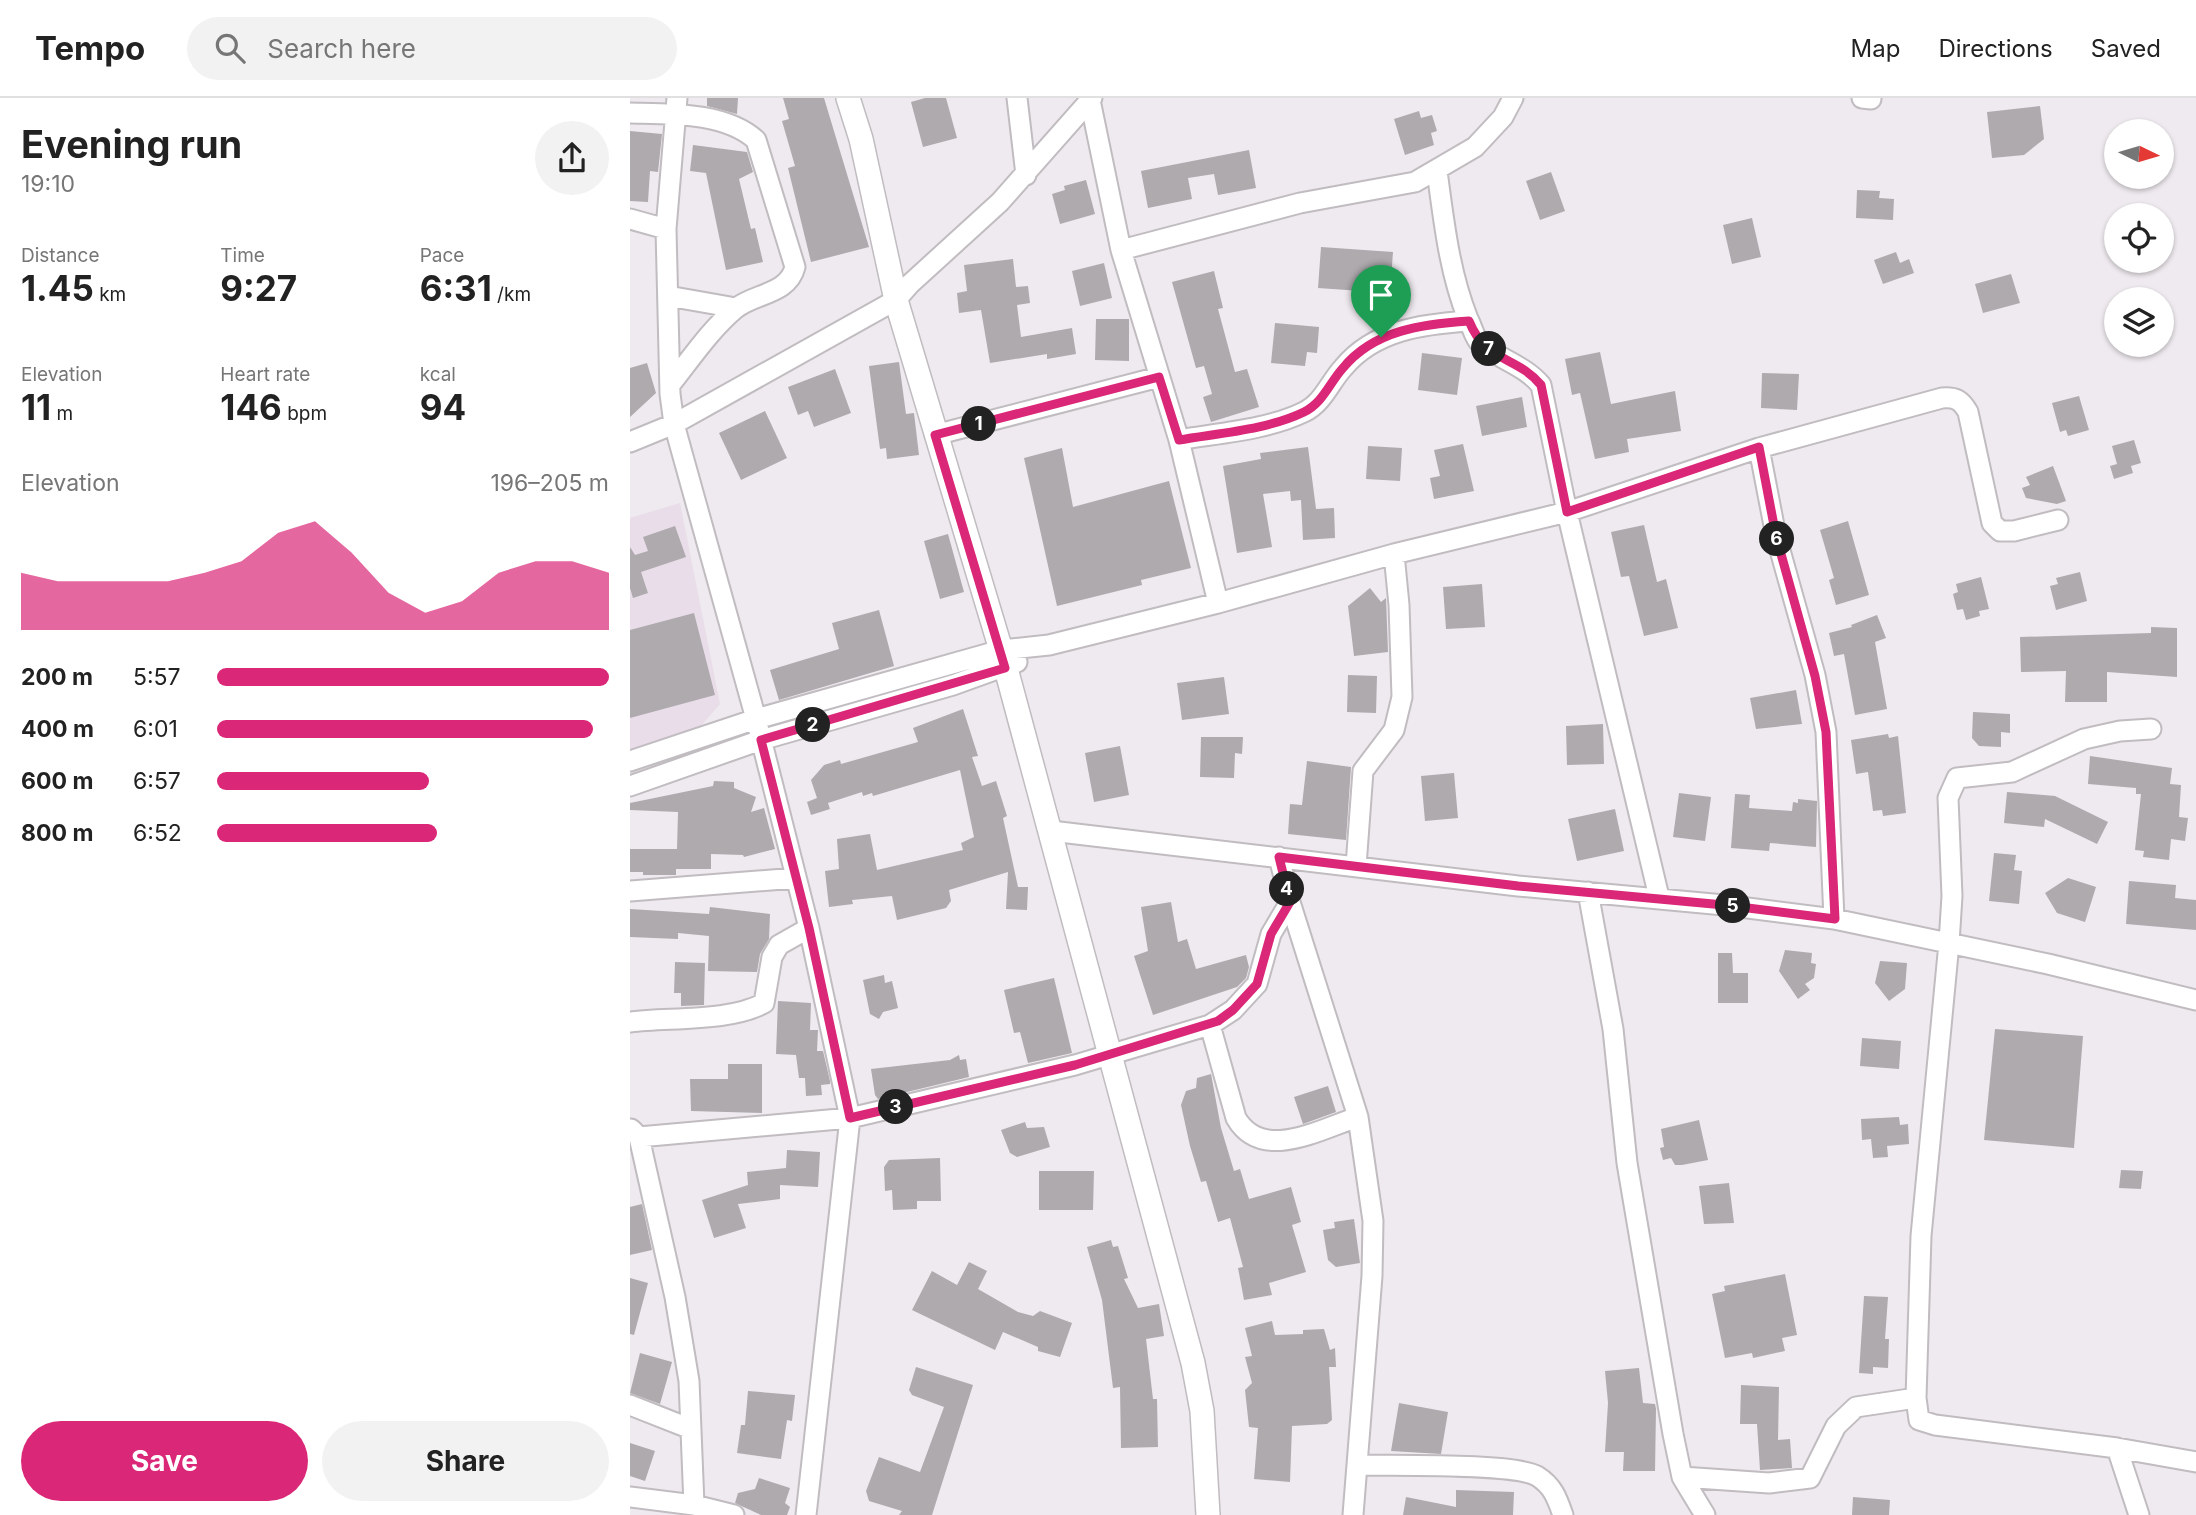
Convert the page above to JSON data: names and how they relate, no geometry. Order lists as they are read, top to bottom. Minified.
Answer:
{"north":"right","page":{"header":"Tempo","search":"Search here","nav":["Map","Directions","Saved"],"heading":["Evening run","19:10"],"stats":[["Distance","1.45 km"],["Time","9:27"],["Pace","6:31 /km"],["Elevation","11 m"],["Heart rate","146 bpm"],["kcal","94"]],"pins":["7","1","6","2","4","5","3"],"chart":["Elevation","196–205 m"],"list":[{"name":"200 m","note":"5:57"},{"name":"400 m","note":"6:01"},{"name":"600 m","note":"6:57"},{"name":"800 m","note":"6:52"}],"buttons":["Save","Share"]}}
